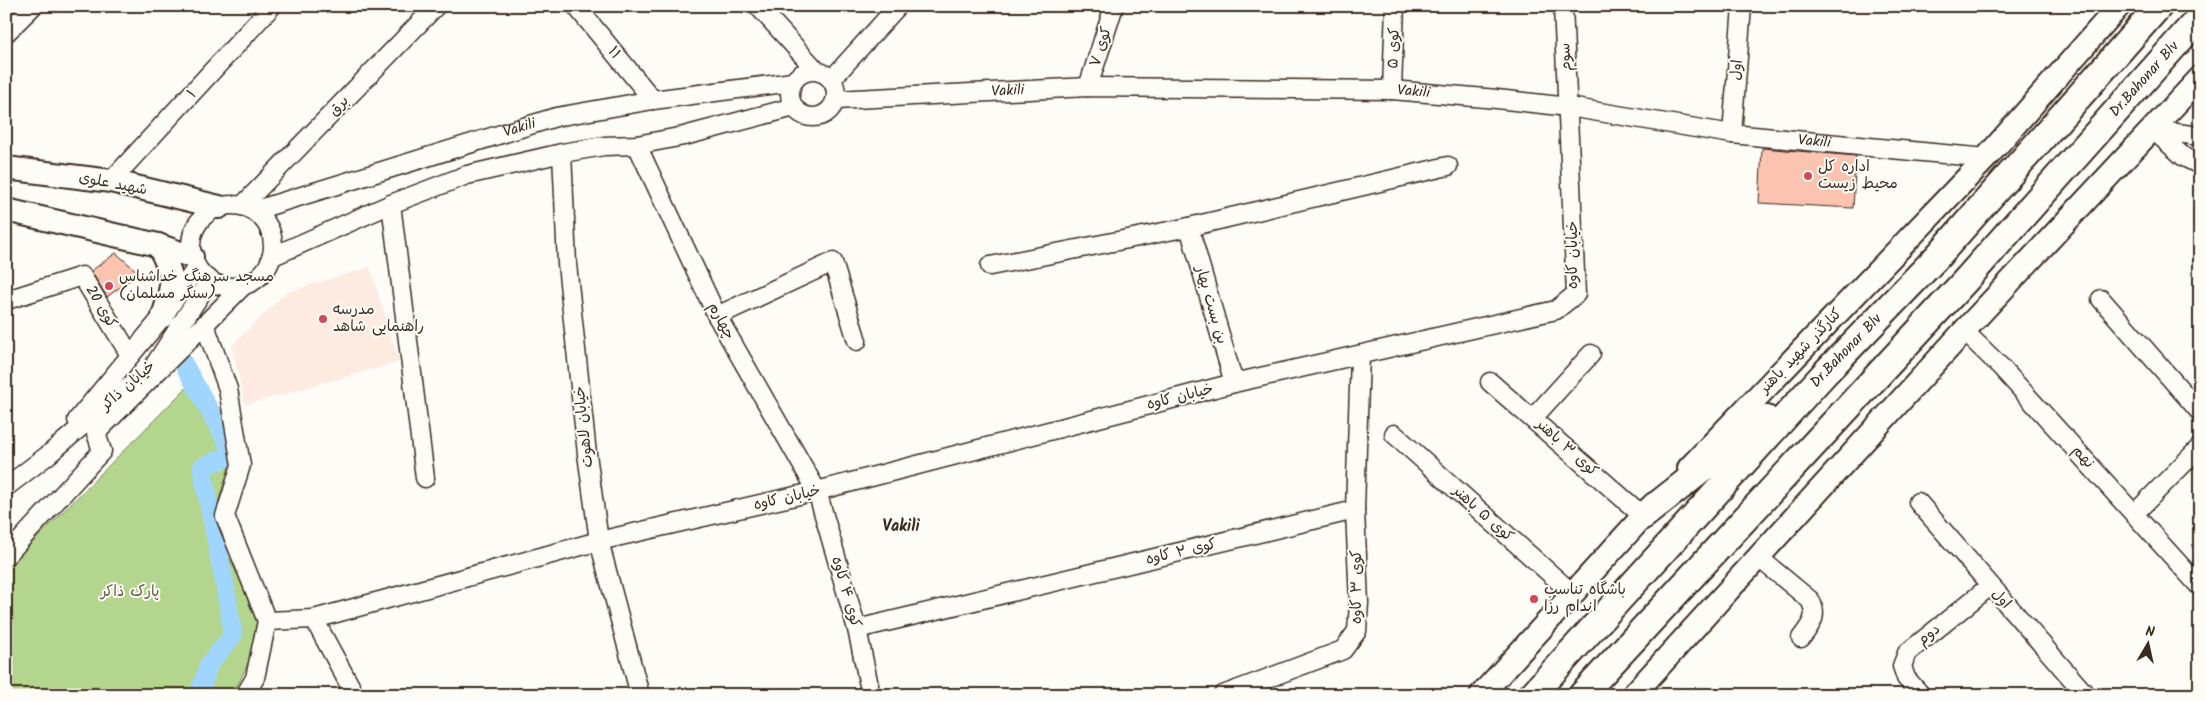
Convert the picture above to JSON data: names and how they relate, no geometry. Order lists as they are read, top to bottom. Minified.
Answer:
{"streets":{"highway":["Dr.Bahonar Blv"],"main road":["شهید علوی","کنارگذر شهید باهنر"],"street":["کوی ۷","کوی ۵","۱۱","سوم","اول","Vakili","۱","برق","خیابان کاوه","بن بست بهار","کوی 20","چهارم","خیابان ذاکر","خیابان لاهوت","کوی ۳ باهنر","نهم","کوی ۵ باهنر","کوی ۲ کاوه","کوی ۳ کاوه","کوی ۴ کاوه","دوم"]},"crossings":[["کوی ۷","Vakili"],["کوی ۵","Vakili"],["۱۱","Vakili"],["سوم","Vakili"],["سوم","خیابان کاوه"],["اول","Vakili"],["اول","دوم"],["Vakili","برق"],["Vakili","شهید علوی"],["Vakili","خیابان کاوه"],["Vakili","کنارگذر شهید باهنر"],["Vakili","خیابان ذاکر"],["۱","شهید علوی"],["برق","شهید علوی"],["برق","خیابان ذاکر"],["شهید علوی","خیابان ذاکر"],["خیابان کاوه","بن بست بهار"],["خیابان کاوه","چهارم"],["خیابان کاوه","خیابان لاهوت"],["خیابان کاوه","کوی ۴ کاوه"],["کوی 20","خیابان ذاکر"],["چهارم","کوی ۴ کاوه"],["کنارگذر شهید باهنر","کوی ۳ باهنر"],["کنارگذر شهید باهنر","کوی ۵ باهنر"],["کوی ۲ کاوه","کوی ۳ کاوه"],["کوی ۲ کاوه","کوی ۴ کاوه"]],"districts":["Vakili"],"parks":["پارک ذاکر"],"places":["اداره کل محیط زیست","مسجد سرهنگ خداشناس (سنگر مسلمان)","مدرسه راهنمایی شاهد","باشگاه تناسب اندام رزا"],"north":"top"}
